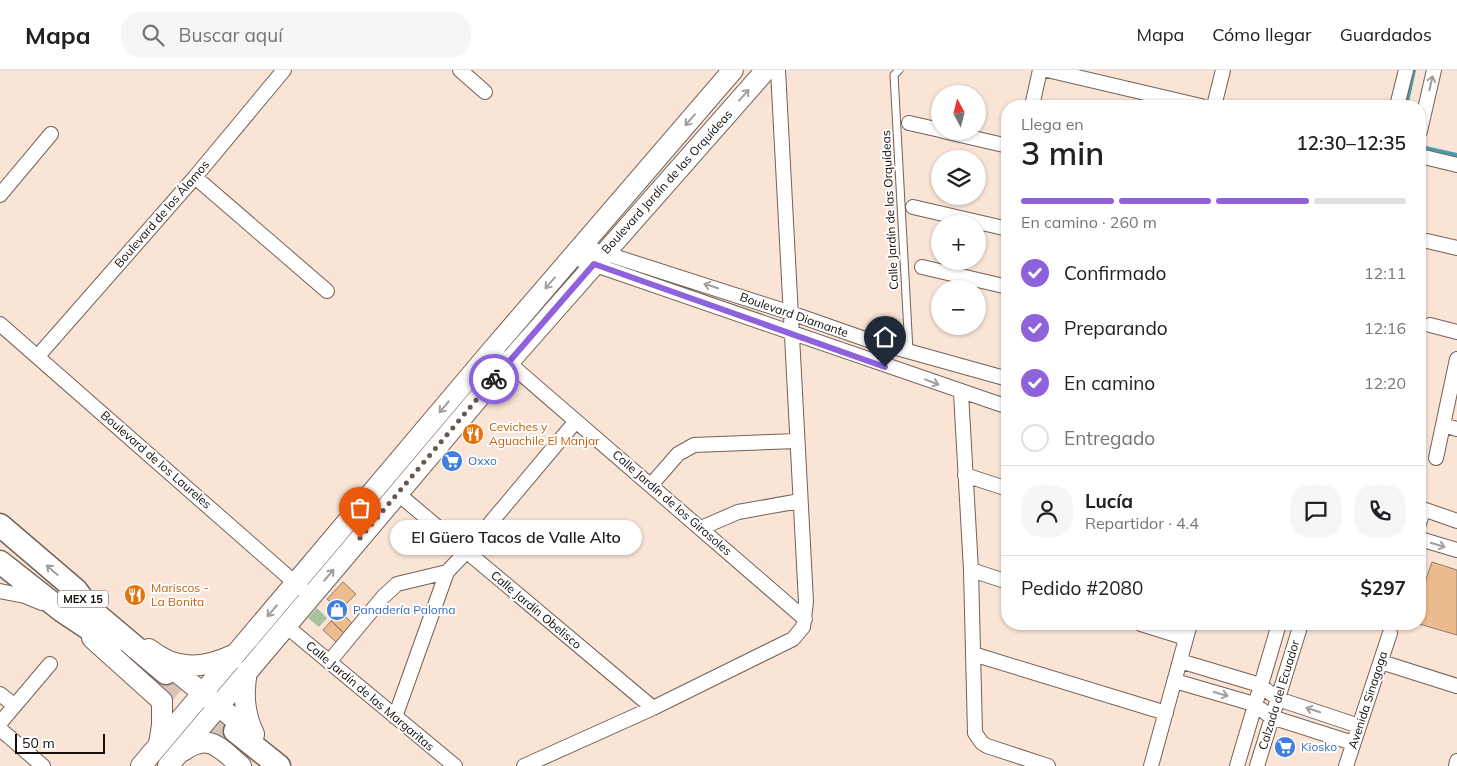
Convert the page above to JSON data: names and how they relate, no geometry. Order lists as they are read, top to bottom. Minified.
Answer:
{"streets":{"main road":["MEX 15"],"street":["Boulevard Jardín de las Orquídeas","Boulevard de los Álamos","Boulevard Diamante","Boulevard de los Laureles","Calle Jardín de los Girasoles","Calle Jardín Obelisco","Calzada del Ecuador","Calle Jardín de las Margaritas","Avenida Sinagoga"],"lane":["Calle Jardín de las Orquídeas"]},"crossings":[["Boulevard Jardín de las Orquídeas","Boulevard Diamante"],["Boulevard Jardín de las Orquídeas","Boulevard de los Laureles"],["Boulevard Jardín de las Orquídeas","Calle Jardín de los Girasoles"],["Boulevard Jardín de las Orquídeas","Calle Jardín Obelisco"],["Boulevard Jardín de las Orquídeas","Calle Jardín de las Margaritas"],["Calle Jardín de las Orquídeas","Boulevard Diamante"],["Boulevard de los Álamos","Boulevard de los Laureles"]],"places":{"restaurant":["Ceviches y Aguachile El Manjar","Mariscos - La Bonita"],"supermarket":["Oxxo","Kiosko"],"other":["El Güero Tacos de Valle Alto"],"shop":["Panadería Paloma"]},"scale_bar":"50 m","north":"top","page":{"header":"Mapa","search":"Buscar aquí","nav":["Mapa","Cómo llegar","Guardados"],"map_buttons":["+","−"],"heading":["3 min","Llega en","12:30–12:35"],"panel":["Lucía","Repartidor · 4.4","Pedido #2080","$297"],"bar":"En camino · 260 m","list":[["Confirmado","12:11"],["Preparando","12:16"],["En camino","12:20"],"Entregado"],"bubble":"El Güero Tacos de Valle Alto","scale":"50 m"}}
